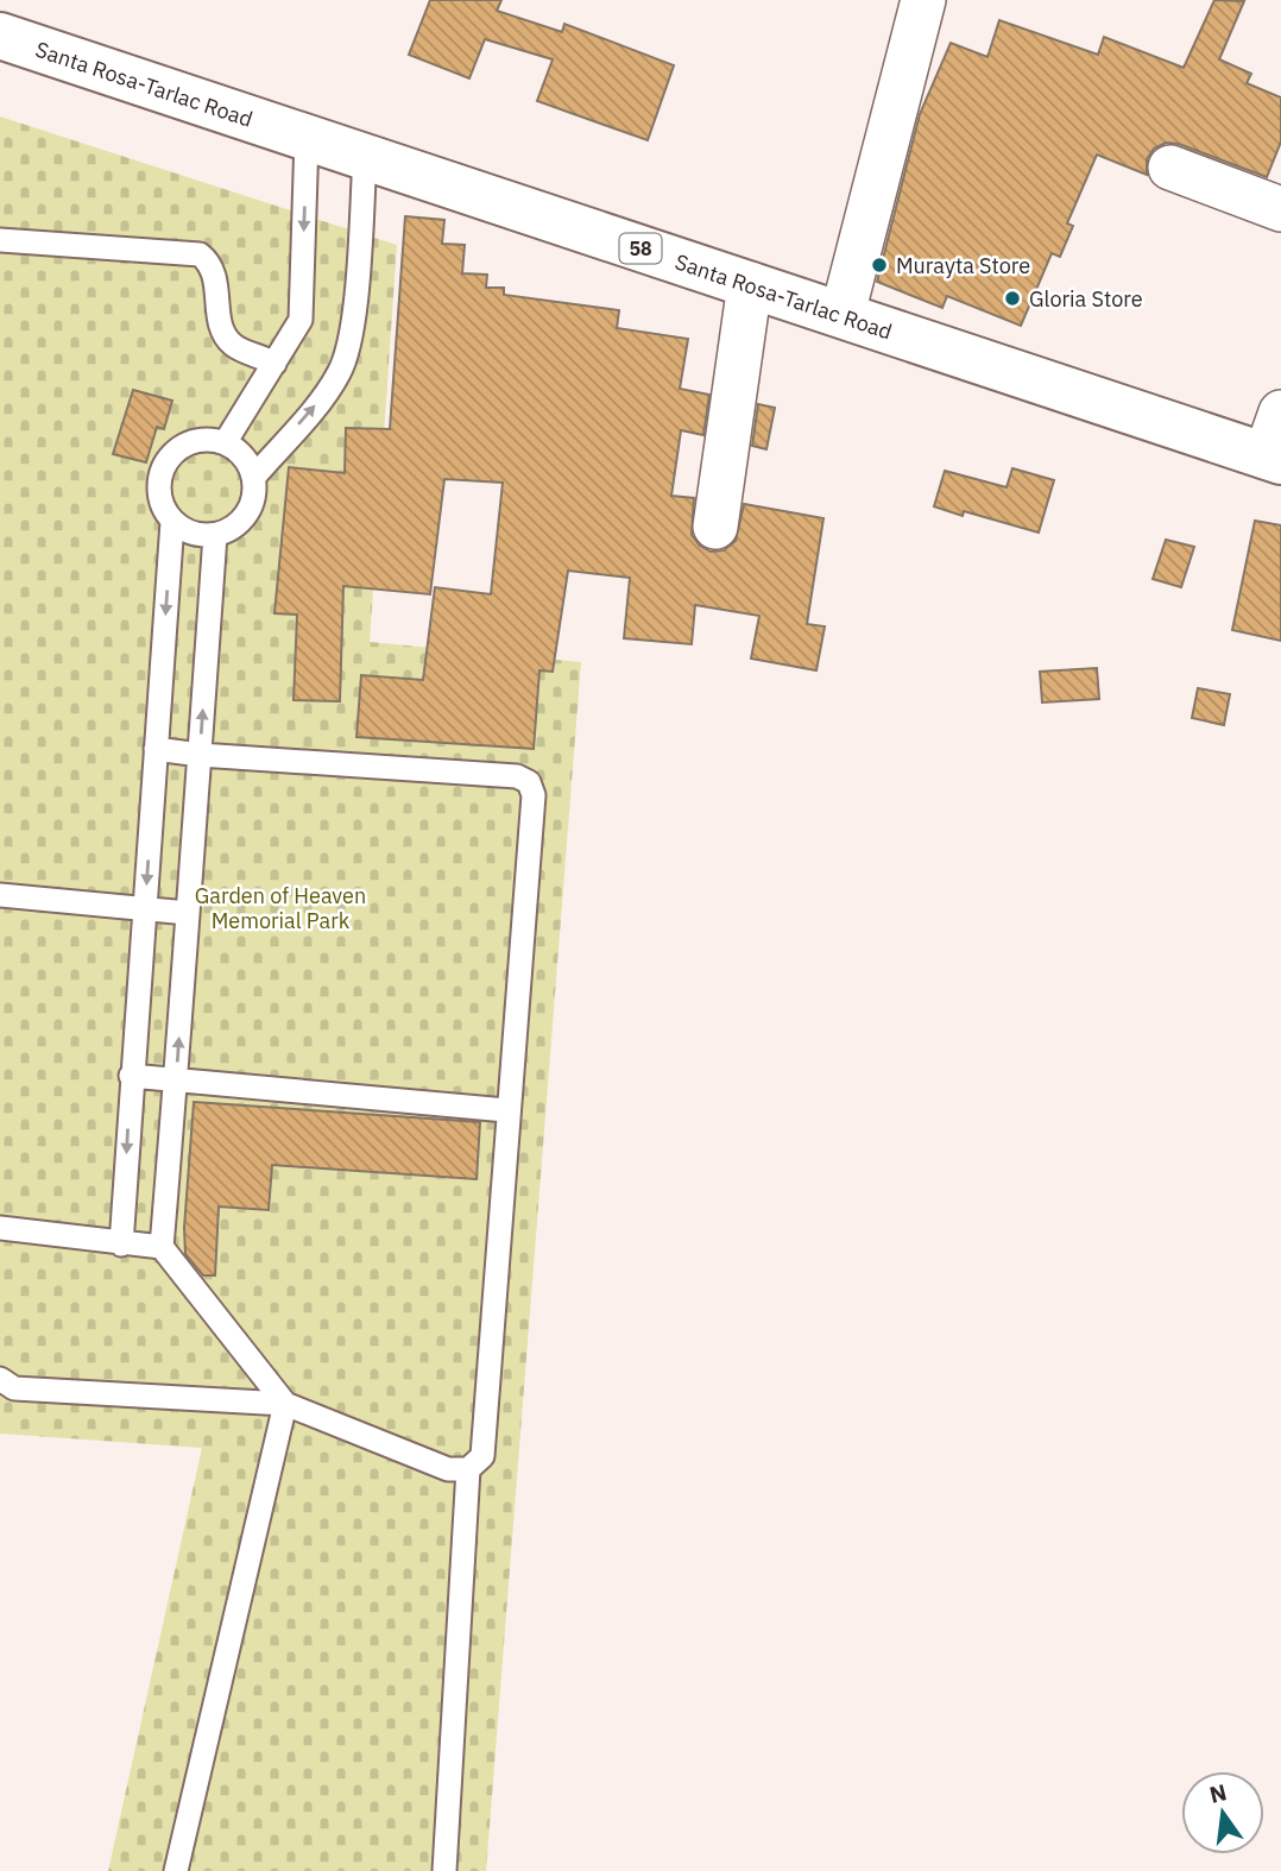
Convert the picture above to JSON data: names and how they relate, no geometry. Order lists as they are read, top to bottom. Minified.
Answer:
{"streets":{"highway":["Santa Rosa-Tarlac Road","58"]},"parks":["Garden of Heaven Memorial Park"],"places":["Murayta Store","Gloria Store"],"north":"top"}
